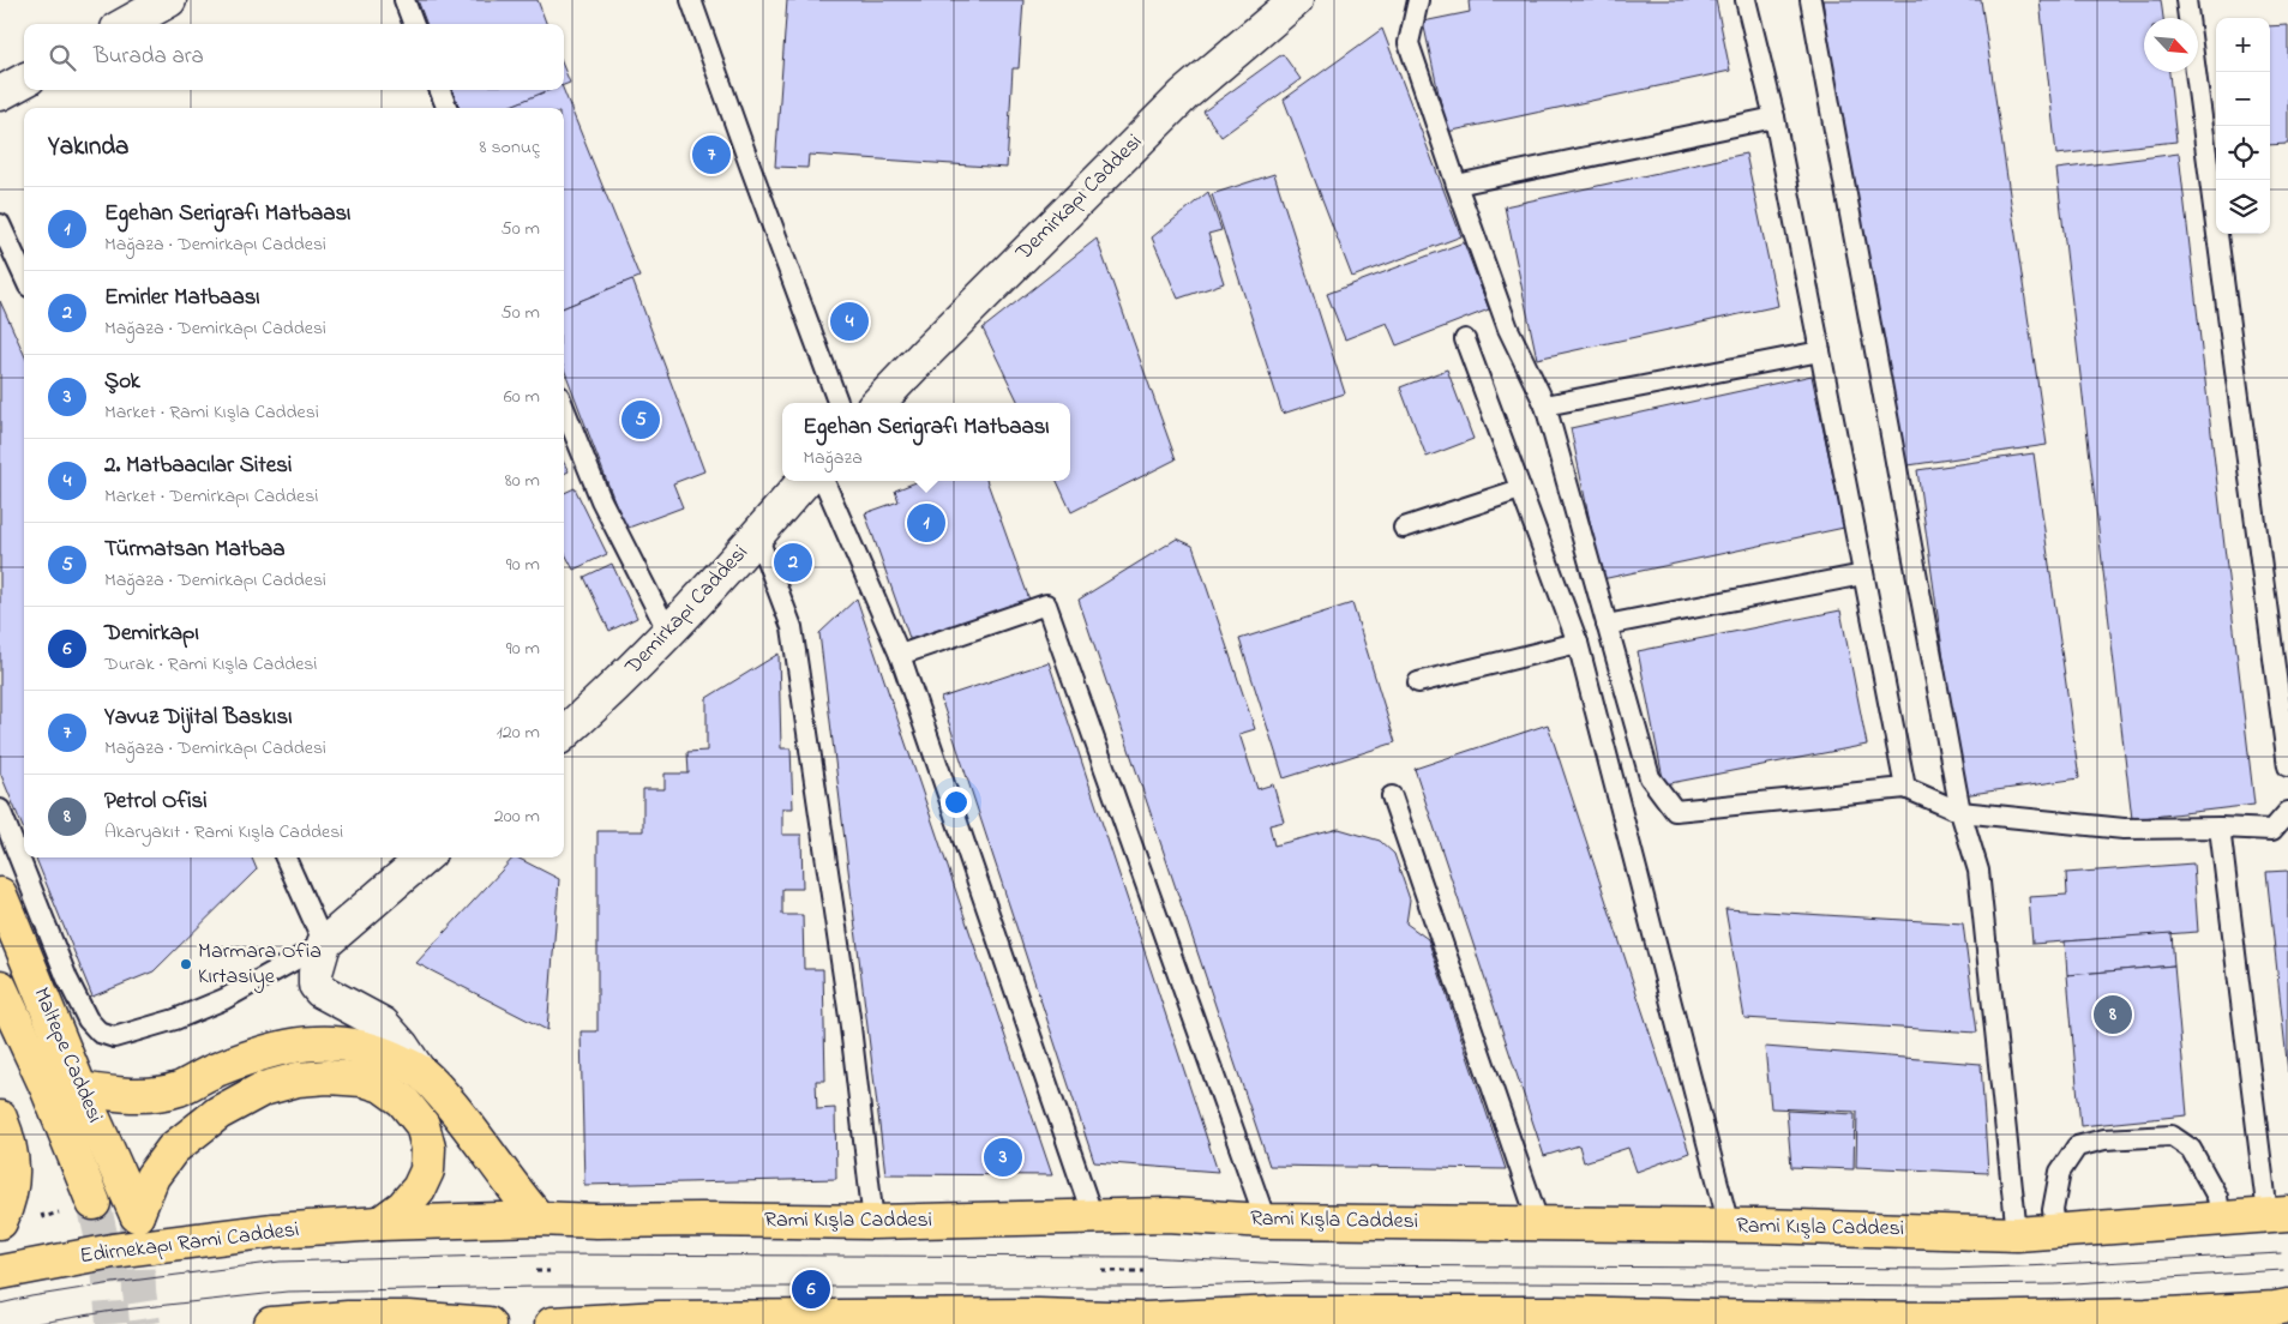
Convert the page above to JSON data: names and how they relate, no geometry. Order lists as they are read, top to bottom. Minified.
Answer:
{"streets":{"main road":["Maltepe Caddesi","Rami Kışla Caddesi","Edirnekapı Rami Caddesi"],"street":["Demirkapı Caddesi"]},"crossings":[["Maltepe Caddesi","Rami Kışla Caddesi"],["Maltepe Caddesi","Edirnekapı Rami Caddesi"],["Rami Kışla Caddesi","Edirnekapı Rami Caddesi"]],"places":["Marmara Ofia Kırtasiye"],"north":"bottom right","page":{"map_buttons":["+","−"],"search":"Burada ara","heading":["Yakında","8 sonuç"],"pins":["7","4","5","1","2","8","3","6"],"list":[{"mark":"1","name":"Egehan Serigrafı Matbaası","note":"Mağaza · Demirkapı Caddesi","value":"50 m"},{"mark":"2","name":"Emirler Matbaası","note":"Mağaza · Demirkapı Caddesi","value":"50 m"},{"mark":"3","name":"Şok","note":"Market · Rami Kışla Caddesi","value":"60 m"},{"mark":"4","name":"2. Matbaacılar Sitesi","note":"Market · Demirkapı Caddesi","value":"80 m"},{"mark":"5","name":"Türmatsan Matbaa","note":"Mağaza · Demirkapı Caddesi","value":"90 m"},{"mark":"6","name":"Demirkapı","note":"Durak · Rami Kışla Caddesi","value":"90 m"},{"mark":"7","name":"Yavuz Dijital Baskısı","note":"Mağaza · Demirkapı Caddesi","value":"120 m"},{"mark":"8","name":"Petrol Ofisi","note":"Akaryakıt · Rami Kışla Caddesi","value":"200 m"}],"popup":["Egehan Serigrafı Matbaası","Mağaza"]}}
